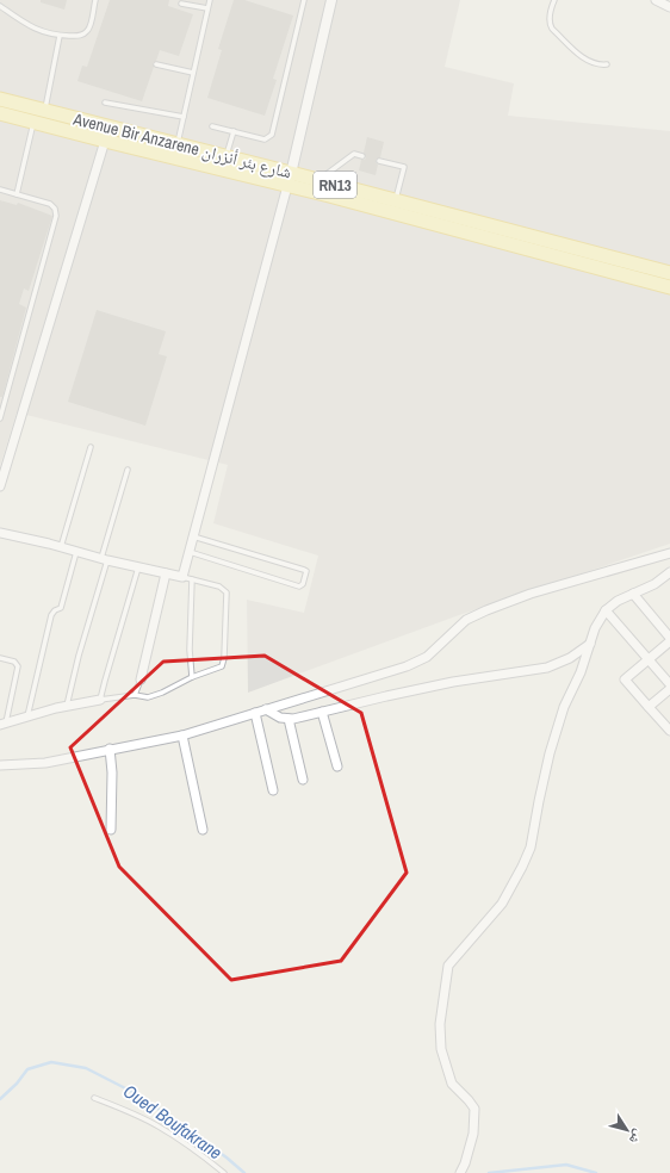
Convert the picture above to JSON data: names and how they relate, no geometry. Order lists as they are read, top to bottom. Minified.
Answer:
{"streets":{"main road":["Avenue Bir Anzarene شارع بئر أنزران","RN13"]},"water":["Oued Boufakrane"],"north":"bottom right"}
